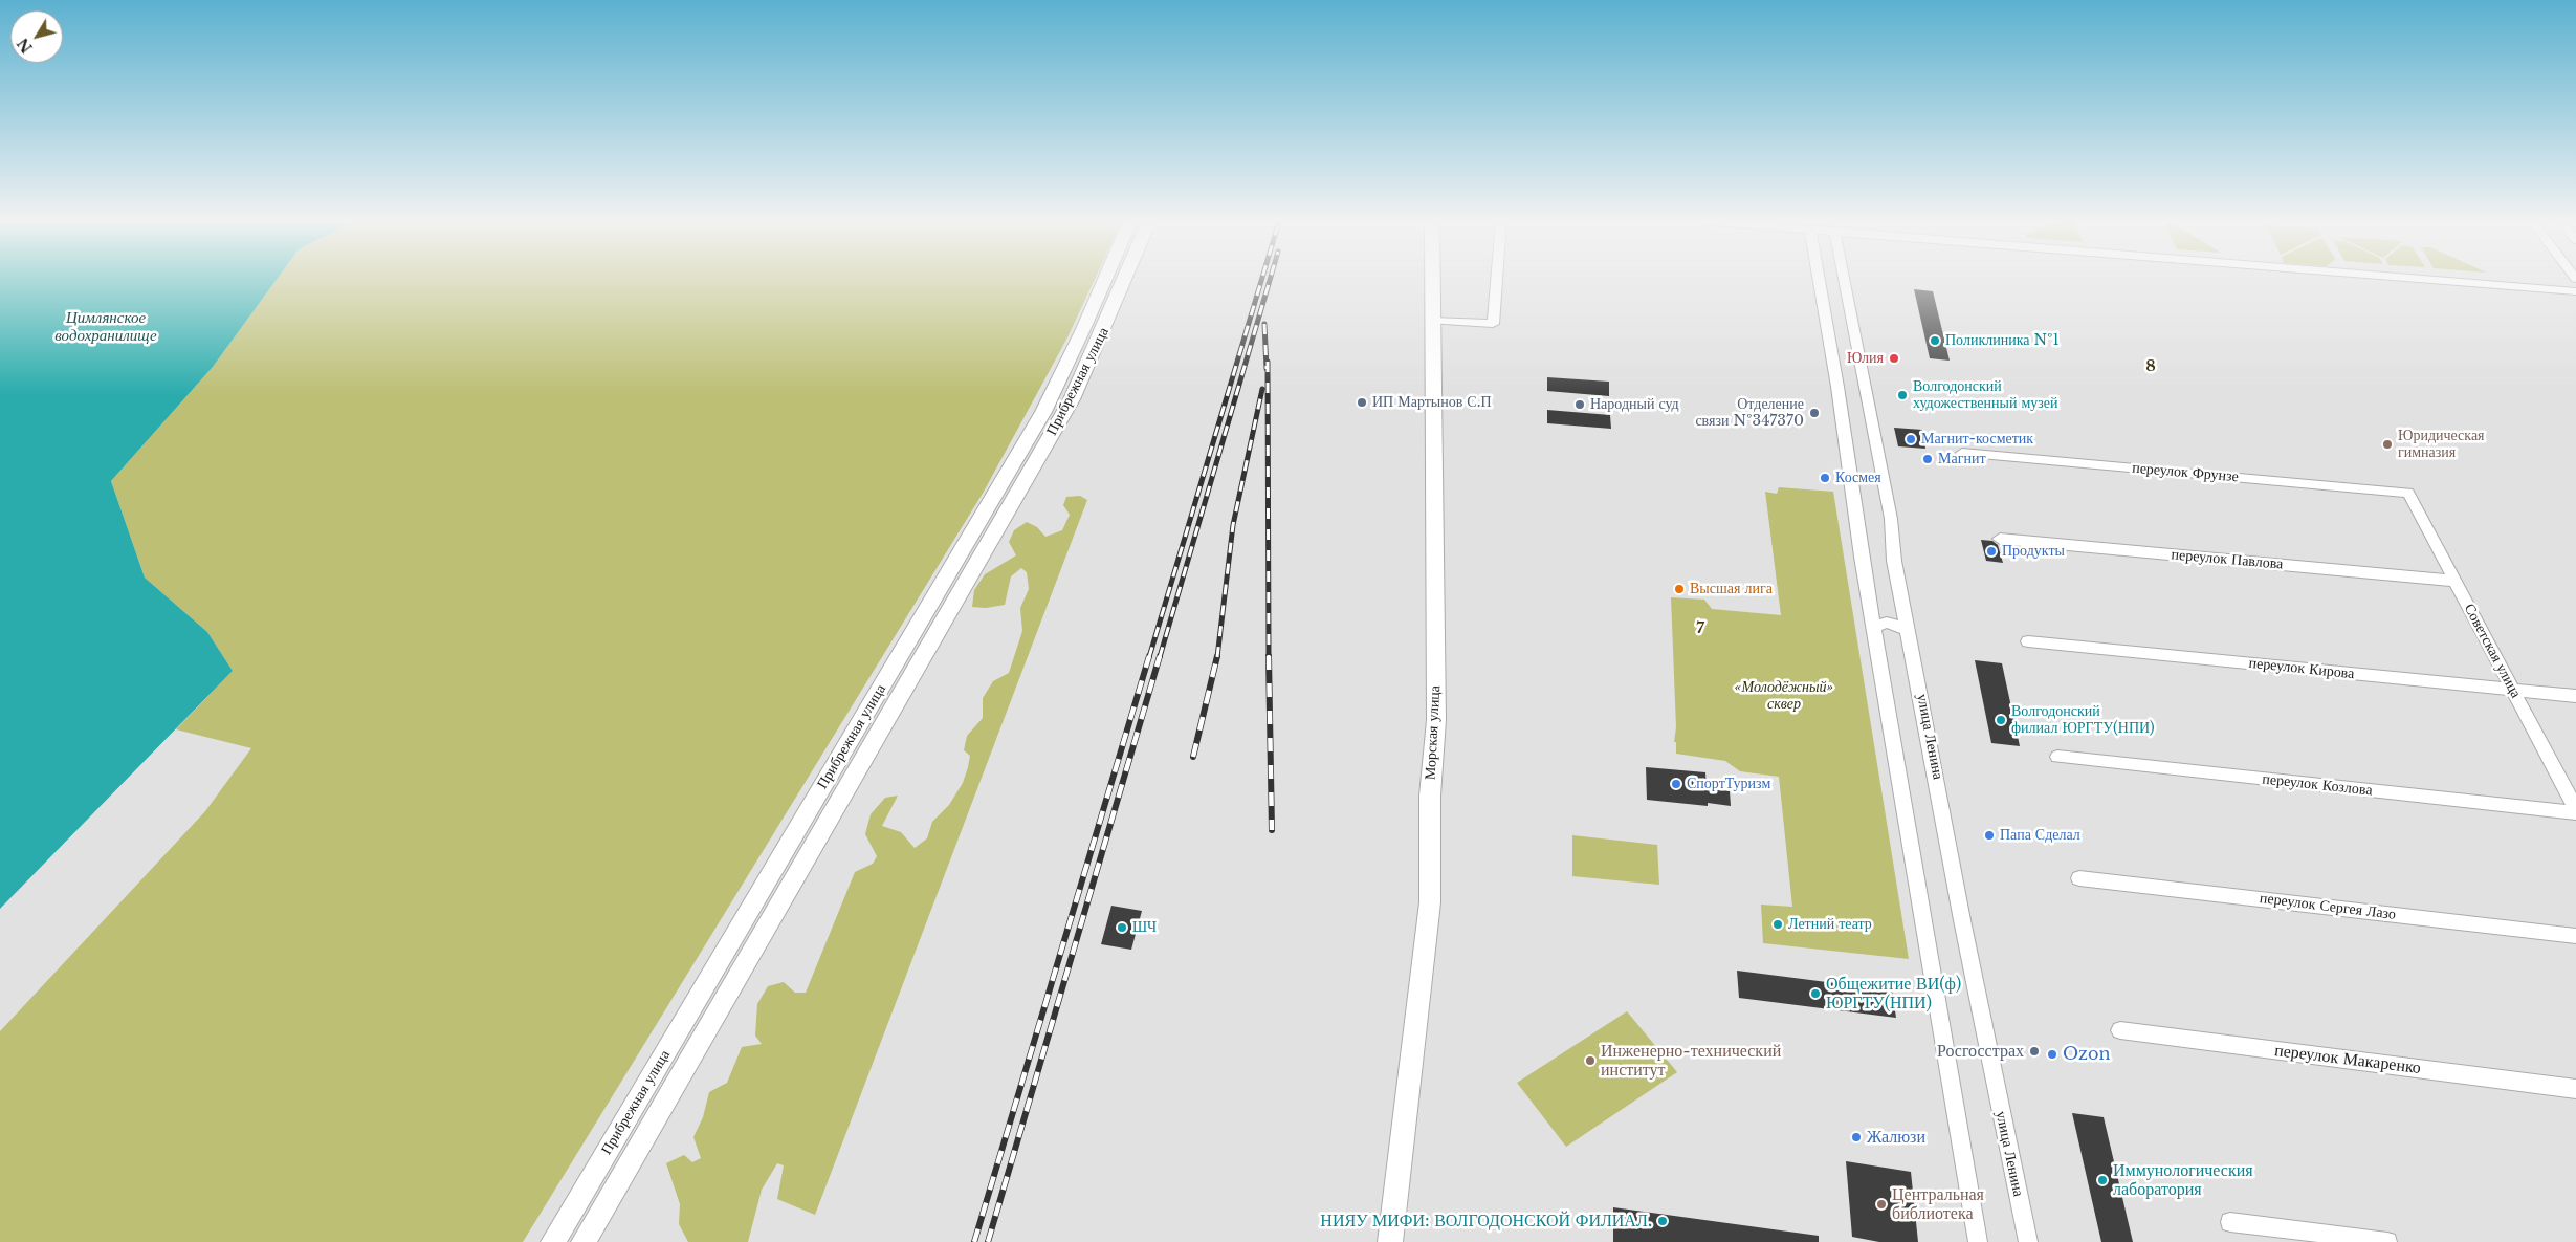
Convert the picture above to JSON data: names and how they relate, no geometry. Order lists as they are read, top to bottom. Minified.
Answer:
{"streets":{"main road":["Прибрежная улица","Морская улица"],"street":["переулок Фрунзе","Советская улица","переулок Кирова","улица Ленина","переулок Козлова","переулок Сергея Лазо","переулок Макаренко"]},"crossings":[["переулок Фрунзе","Советская улица"],["Советская улица","переулок Кирова"],["Советская улица","переулок Козлова"]],"districts":["8","7"],"water":["Цимлянское водохранилище"],"parks":["«Молодёжный» сквер"],"places":["Поликлиника №1","Юлия","Волгодонский художественный музей","ИП Мартынов С.П","Народный суд","Отделение связи №347370","Магнит-косметик","Юридическая гимназия","Магнит","Космея","Продукты","Высшая лига","Волгодонский филиал ЮРГТУ(НПИ)","СпортТуризм","Папа Сделал","Летний театр","ШЧ","Общежитие ВИ(ф) ЮРГТУ(НПИ)","Росгосстрах","Ozon","Инженерно-технический институт","Жалюзи","Иммунологическия лаборатория","Центральная библиотека","НИЯУ МИФИ: ВОЛГОДОНСКОЙ ФИЛИАЛ."],"north":"bottom left"}
